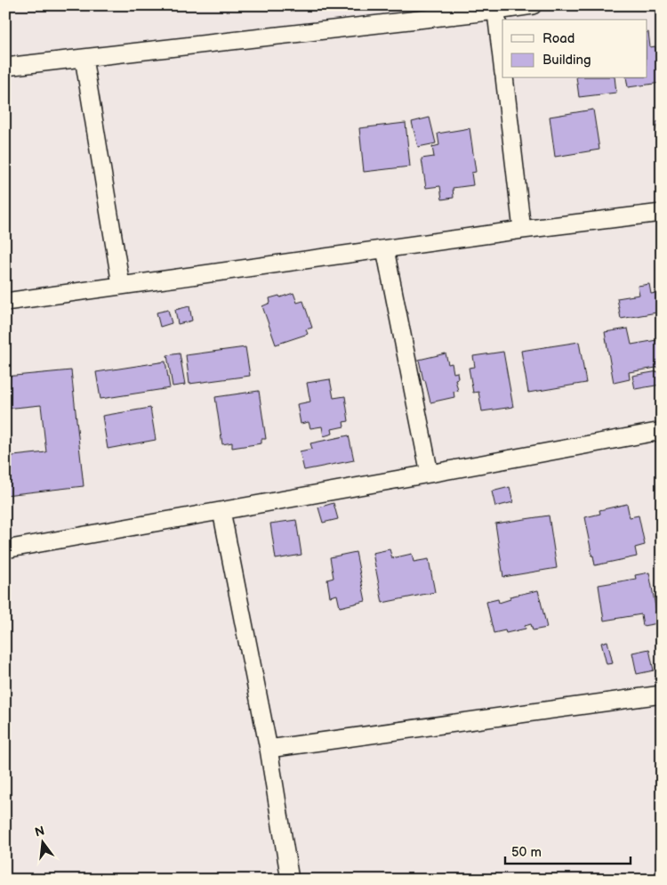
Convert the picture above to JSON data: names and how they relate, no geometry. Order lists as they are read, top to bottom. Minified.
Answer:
{"legend":["Road","Building"],"scale_bar":"50 m","north":"top"}
